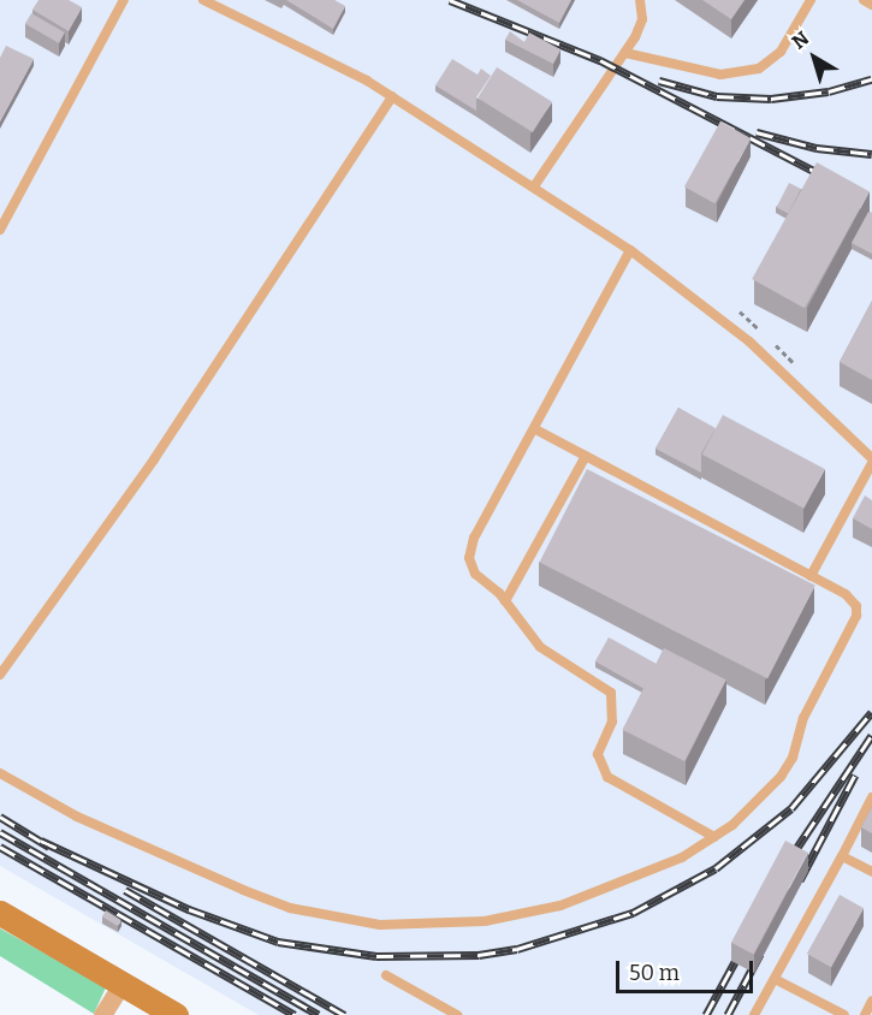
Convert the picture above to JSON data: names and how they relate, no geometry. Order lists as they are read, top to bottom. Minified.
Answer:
{"scale_bar":"50 m","north":"top left"}
